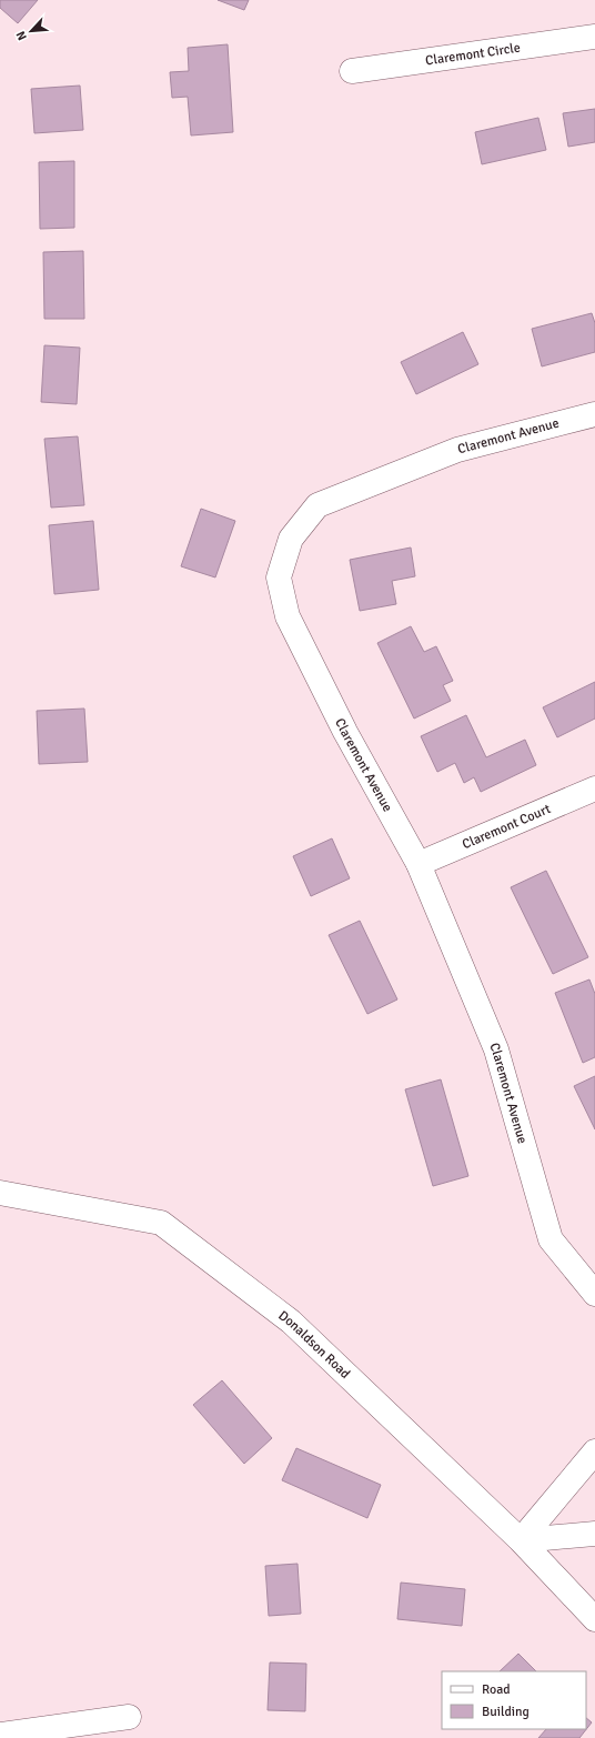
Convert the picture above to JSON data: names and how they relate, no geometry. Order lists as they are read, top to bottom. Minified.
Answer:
{"streets":{"street":["Claremont Circle","Claremont Avenue","Claremont Court","Donaldson Road"]},"crossings":[["Claremont Avenue","Claremont Court"]],"legend":["Road","Building"],"north":"bottom left"}
